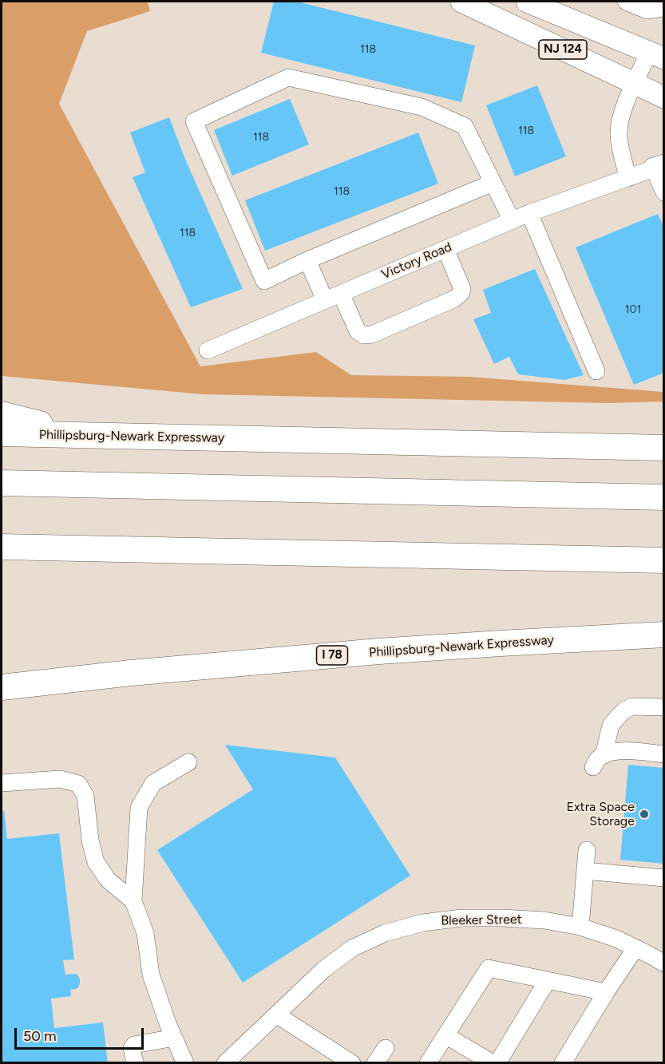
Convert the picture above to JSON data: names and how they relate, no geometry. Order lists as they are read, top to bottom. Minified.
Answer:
{"streets":{"highway":["Phillipsburg-Newark Expressway","I 78"],"main road":["NJ 124"],"street":["Victory Road","Bleeker Street"]},"places":["Extra Space Storage"],"house_numbers":["118","118","118","118","118","101"],"scale_bar":"50 m"}
